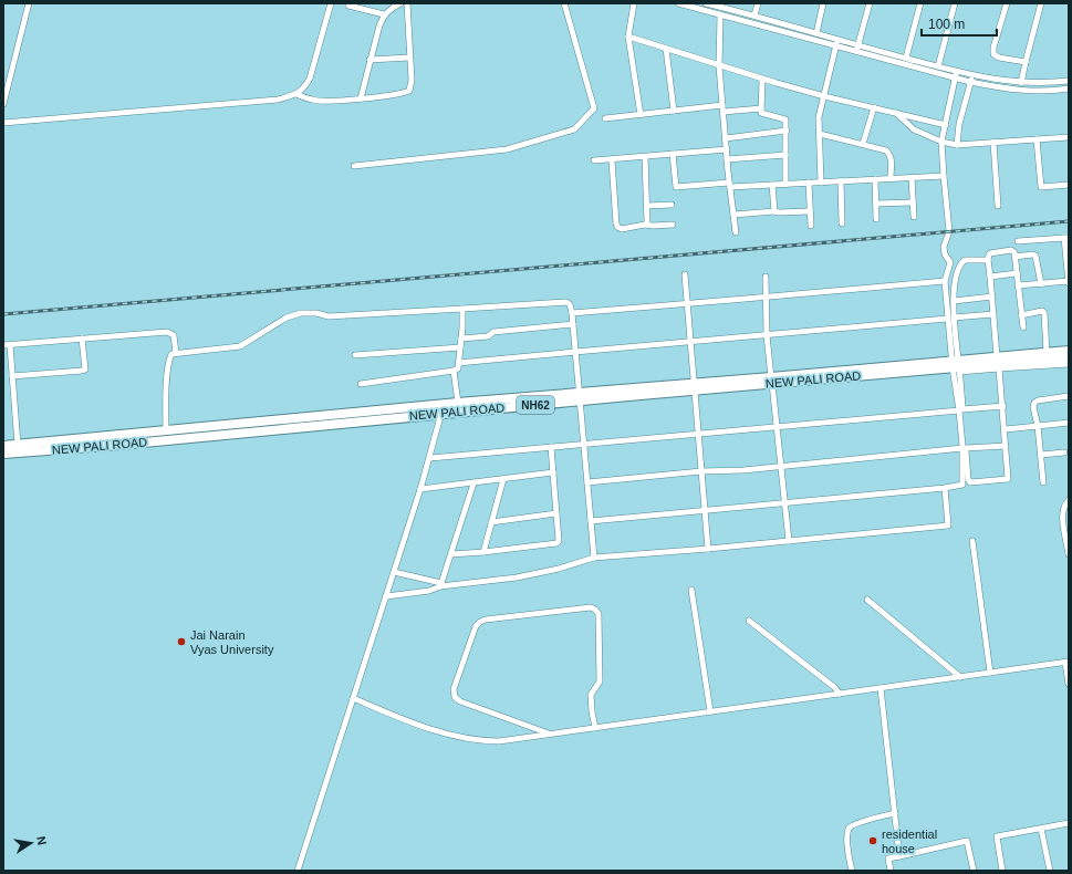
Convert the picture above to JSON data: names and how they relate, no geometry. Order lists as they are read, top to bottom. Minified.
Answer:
{"streets":{"highway":["NEW PALI ROAD","NH62"]},"places":["Jai Narain Vyas University","residential house"],"scale_bar":"100 m","north":"right"}
